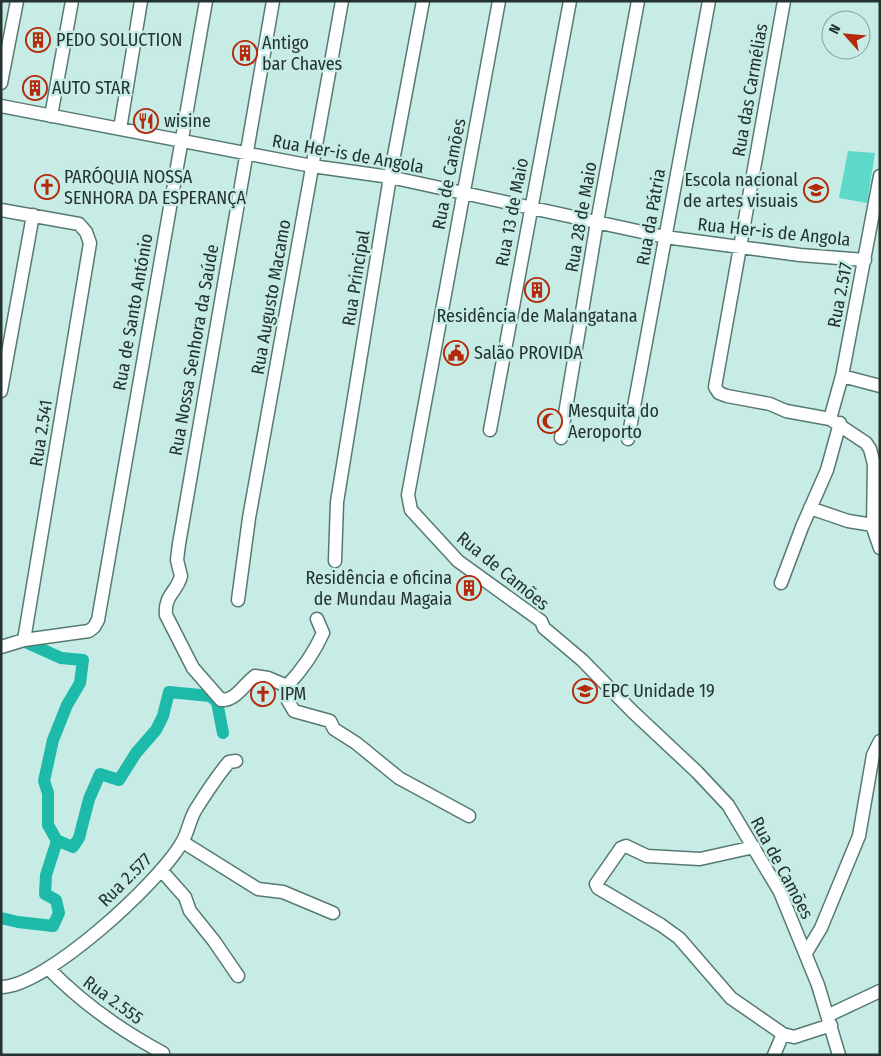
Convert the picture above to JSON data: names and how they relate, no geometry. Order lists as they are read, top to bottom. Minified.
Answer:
{"streets":{"street":["Rua das Carmélias","Rua Her-is de Angola","Rua de Camões","Rua 13 de Maio","Rua 28 de Maio","Rua da Pátria","Rua Principal","Rua 2.517","Rua Augusto Macamo","Rua de Santo António","Rua Nossa Senhora da Saúde","Rua 2.541","Rua 2.577","Rua 2.555"]},"crossings":[["Rua das Carmélias","Rua Her-is de Angola"],["Rua das Carmélias","Rua 2.517"],["Rua Her-is de Angola","Rua de Camões"],["Rua Her-is de Angola","Rua 13 de Maio"],["Rua Her-is de Angola","Rua 28 de Maio"],["Rua Her-is de Angola","Rua da Pátria"],["Rua Her-is de Angola","Rua Principal"],["Rua Her-is de Angola","Rua 2.517"],["Rua Her-is de Angola","Rua Augusto Macamo"],["Rua Her-is de Angola","Rua de Santo António"],["Rua Her-is de Angola","Rua Nossa Senhora da Saúde"],["Rua de Santo António","Rua 2.541"],["Rua 2.577","Rua 2.555"]],"places":{"building":["PEDO SOLUCTION","Antigo bar Chaves","AUTO STAR","Residência de Malangatana","Residência e oficina de Mundau Magaia"],"restaurant":["wisine"],"church":["PARÓQUIA NOSSA SENHORA DA ESPERANÇA","IPM"],"school or university":["Escola nacional de artes visuais","EPC Unidade 19"],"public building":["Salão PROVIDA"],"mosque":["Mesquita do Aeroporto"]},"north":"top left"}
